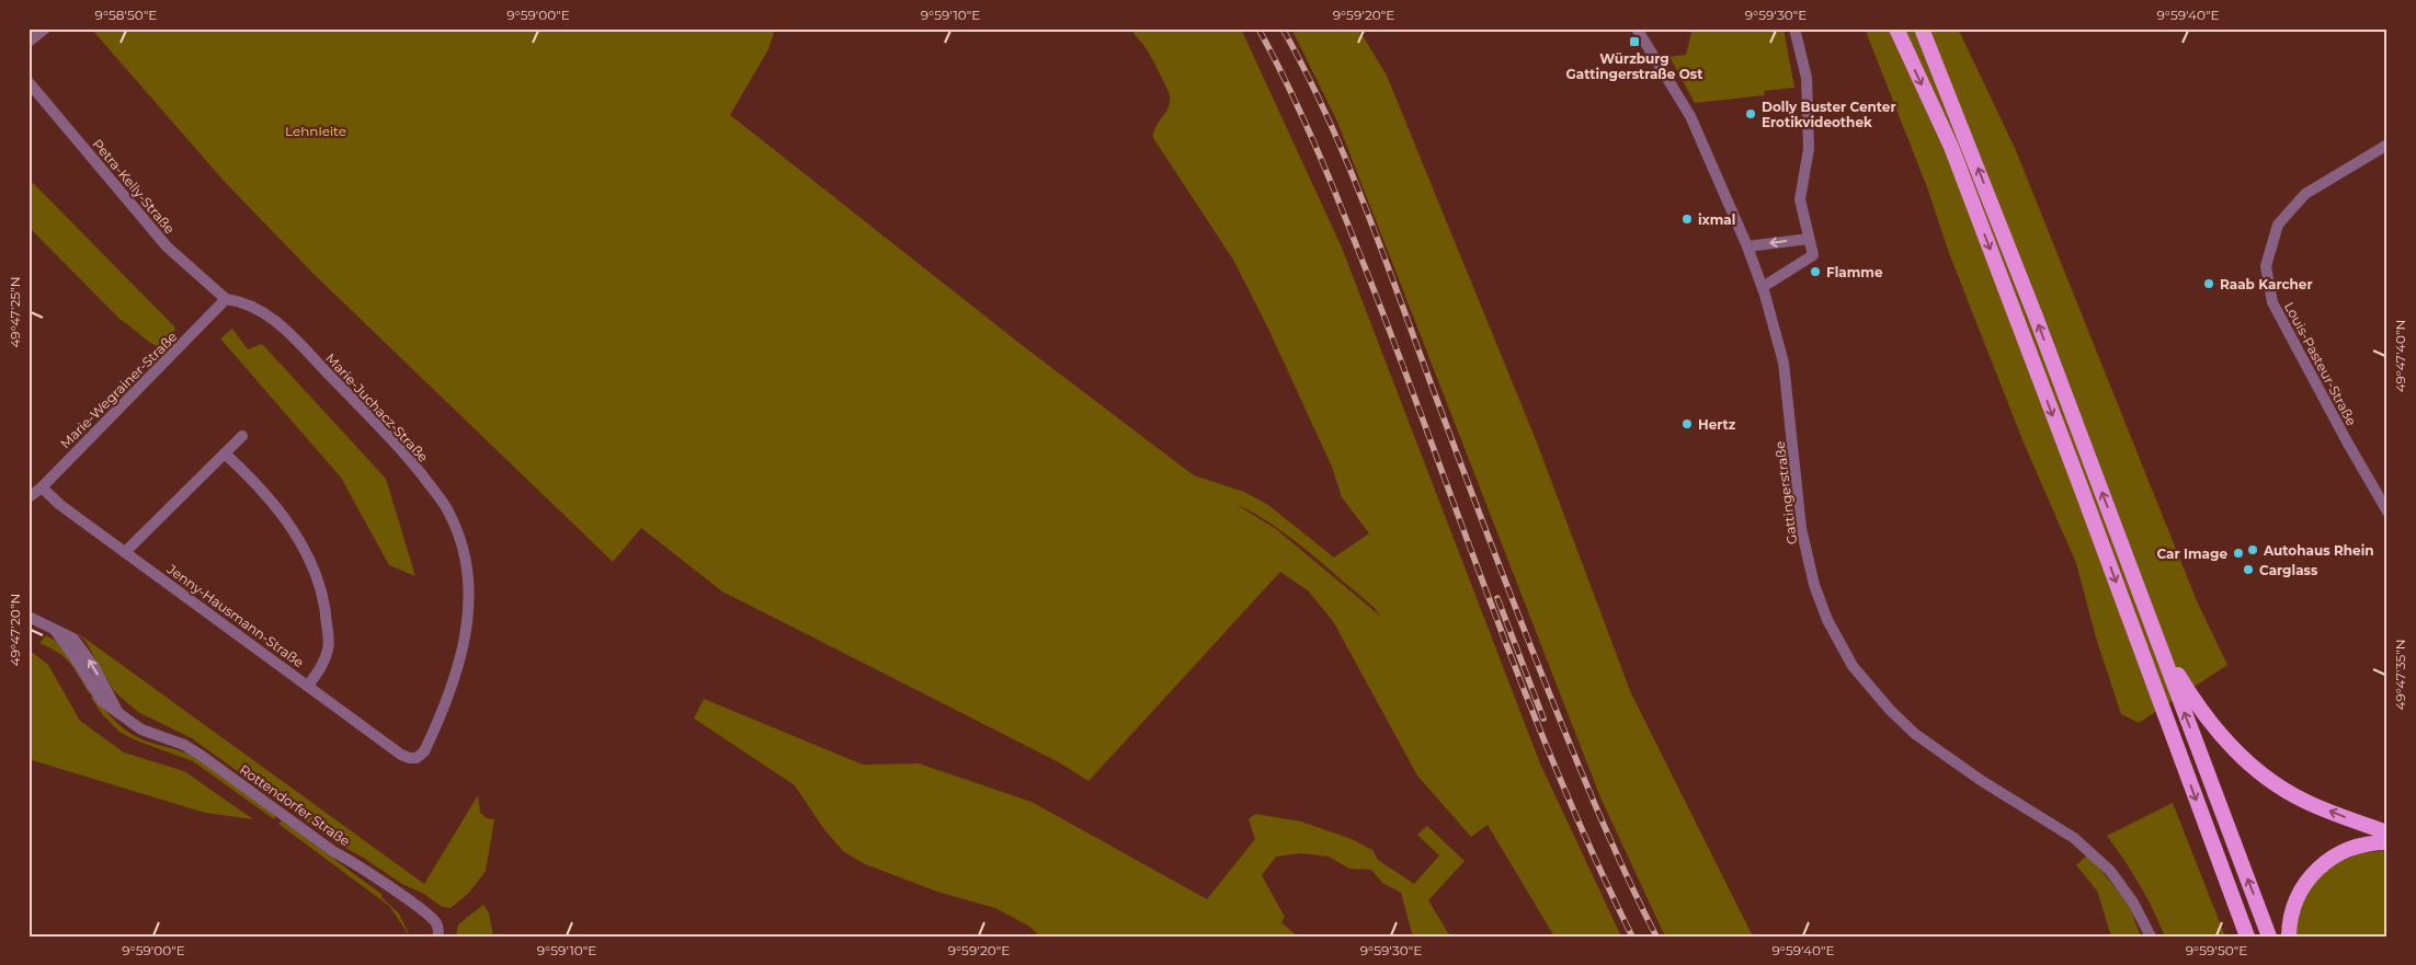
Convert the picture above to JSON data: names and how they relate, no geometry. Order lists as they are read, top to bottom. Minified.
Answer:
{"streets":{"street":["Petra-Kelly-Straße","Louis-Pasteur-Straße","Marie-Wegrainer-Straße","Marie-Juchacz-Straße","Gattingerstraße","Jenny-Hausmann-Straße","Rottendorfer Straße"]},"crossings":[["Petra-Kelly-Straße","Marie-Wegrainer-Straße"],["Petra-Kelly-Straße","Marie-Juchacz-Straße"],["Marie-Wegrainer-Straße","Marie-Juchacz-Straße"],["Marie-Wegrainer-Straße","Jenny-Hausmann-Straße"],["Marie-Juchacz-Straße","Jenny-Hausmann-Straße"]],"parks":["Lehnleite"],"places":{"transit":["Würzburg Gattingerstraße Ost"],"other":["Dolly Buster Center Erotikvideothek","ixmal","Flamme","Raab Karcher","Hertz","Autohaus Rhein","Car Image","Carglass"]},"coordinates":["9°58'50\"E","9°59'00\"E","9°59'10\"E","9°59'20\"E","9°59'30\"E","9°59'40\"E","49°47'25\"N","49°47'40\"N","49°47'20\"N","49°47'35\"N","9°59'50\"E"]}
